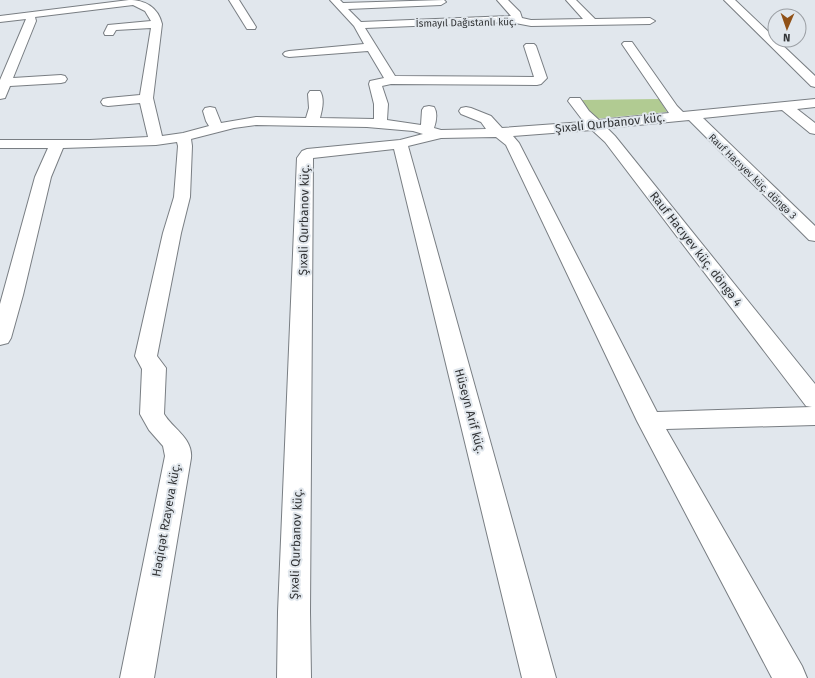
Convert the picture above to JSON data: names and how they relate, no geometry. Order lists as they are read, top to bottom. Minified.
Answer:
{"streets":{"street":["İsmayıl Dağıstanlı küç.","Şıxəli Qurbanov küç.","Rauf Hacıyev küç. döngə 3","Rauf Hacıyev küç. döngə 4","Hüseyn Arif küç.","Həqiqət Rzayeva küç."]},"crossings":[["Şıxəli Qurbanov küç.","Rauf Hacıyev küç. döngə 3"],["Şıxəli Qurbanov küç.","Rauf Hacıyev küç. döngə 4"],["Şıxəli Qurbanov küç.","Hüseyn Arif küç."]],"north":"bottom"}
